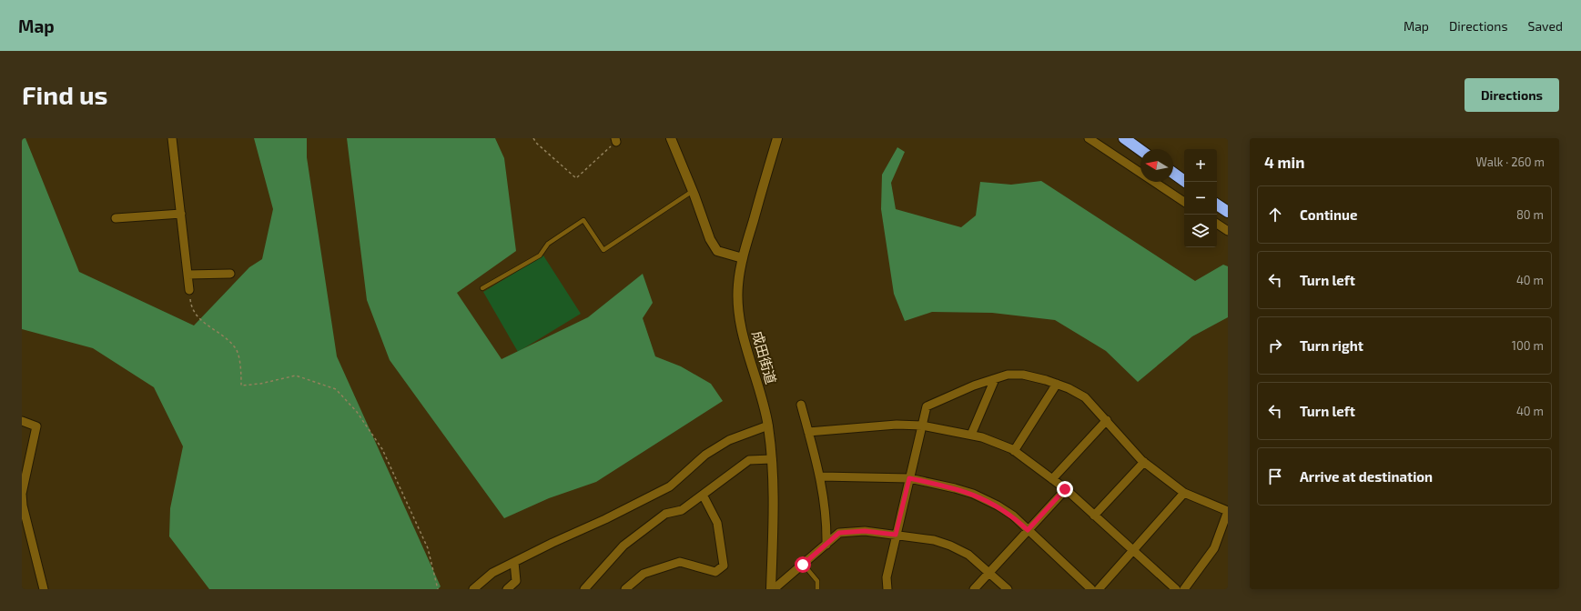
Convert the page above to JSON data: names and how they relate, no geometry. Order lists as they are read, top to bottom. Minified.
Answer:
{"streets":{"street":["成田街道"]},"north":"left","page":{"header":"Map","nav":["Map","Directions","Saved"],"buttons":"Directions","title":"Find us","heading":["4 min","Walk · 260 m"],"map_buttons":["+","−"],"list":[["Continue","80 m"],["Turn left","40 m"],["Turn right","100 m"],["Turn left","40 m"],"Arrive at destination"]}}
